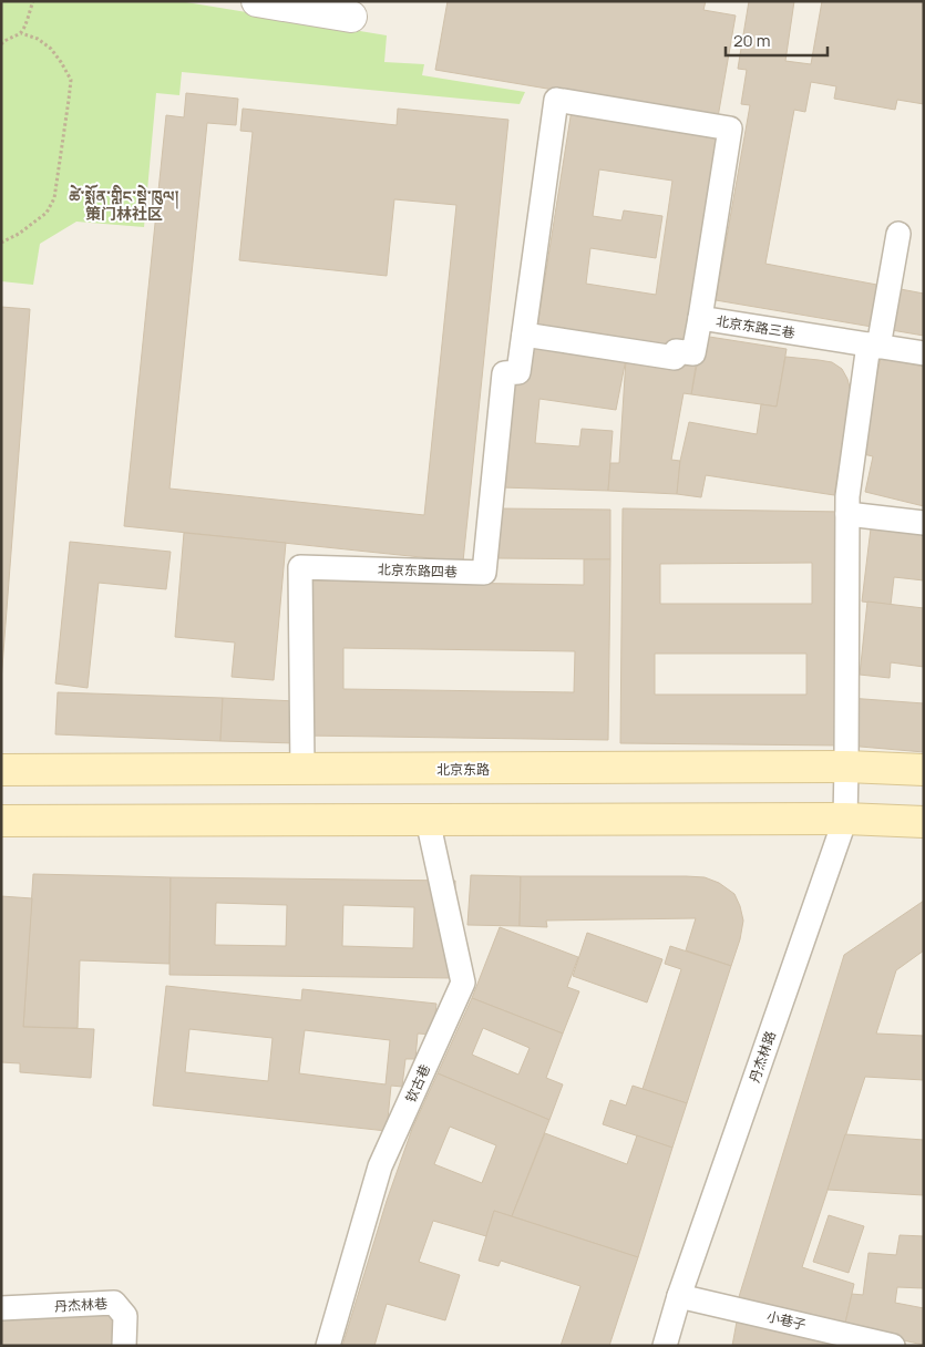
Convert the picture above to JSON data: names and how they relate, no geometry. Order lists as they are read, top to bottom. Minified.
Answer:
{"streets":{"main road":["北京东路"],"street":["北京东路三巷","北京东路四巷","丹杰林路","钦古巷","丹杰林巷","小巷子"]},"crossings":[["北京东路三巷","北京东路四巷"],["北京东路三巷","丹杰林路"],["北京东路四巷","北京东路"],["北京东路","丹杰林路"],["丹杰林路","小巷子"]],"districts":["ཚེ་སྨོན་གླིང་སྡེ་ཁུལ། 策门林社区"],"scale_bar":"20 m"}
